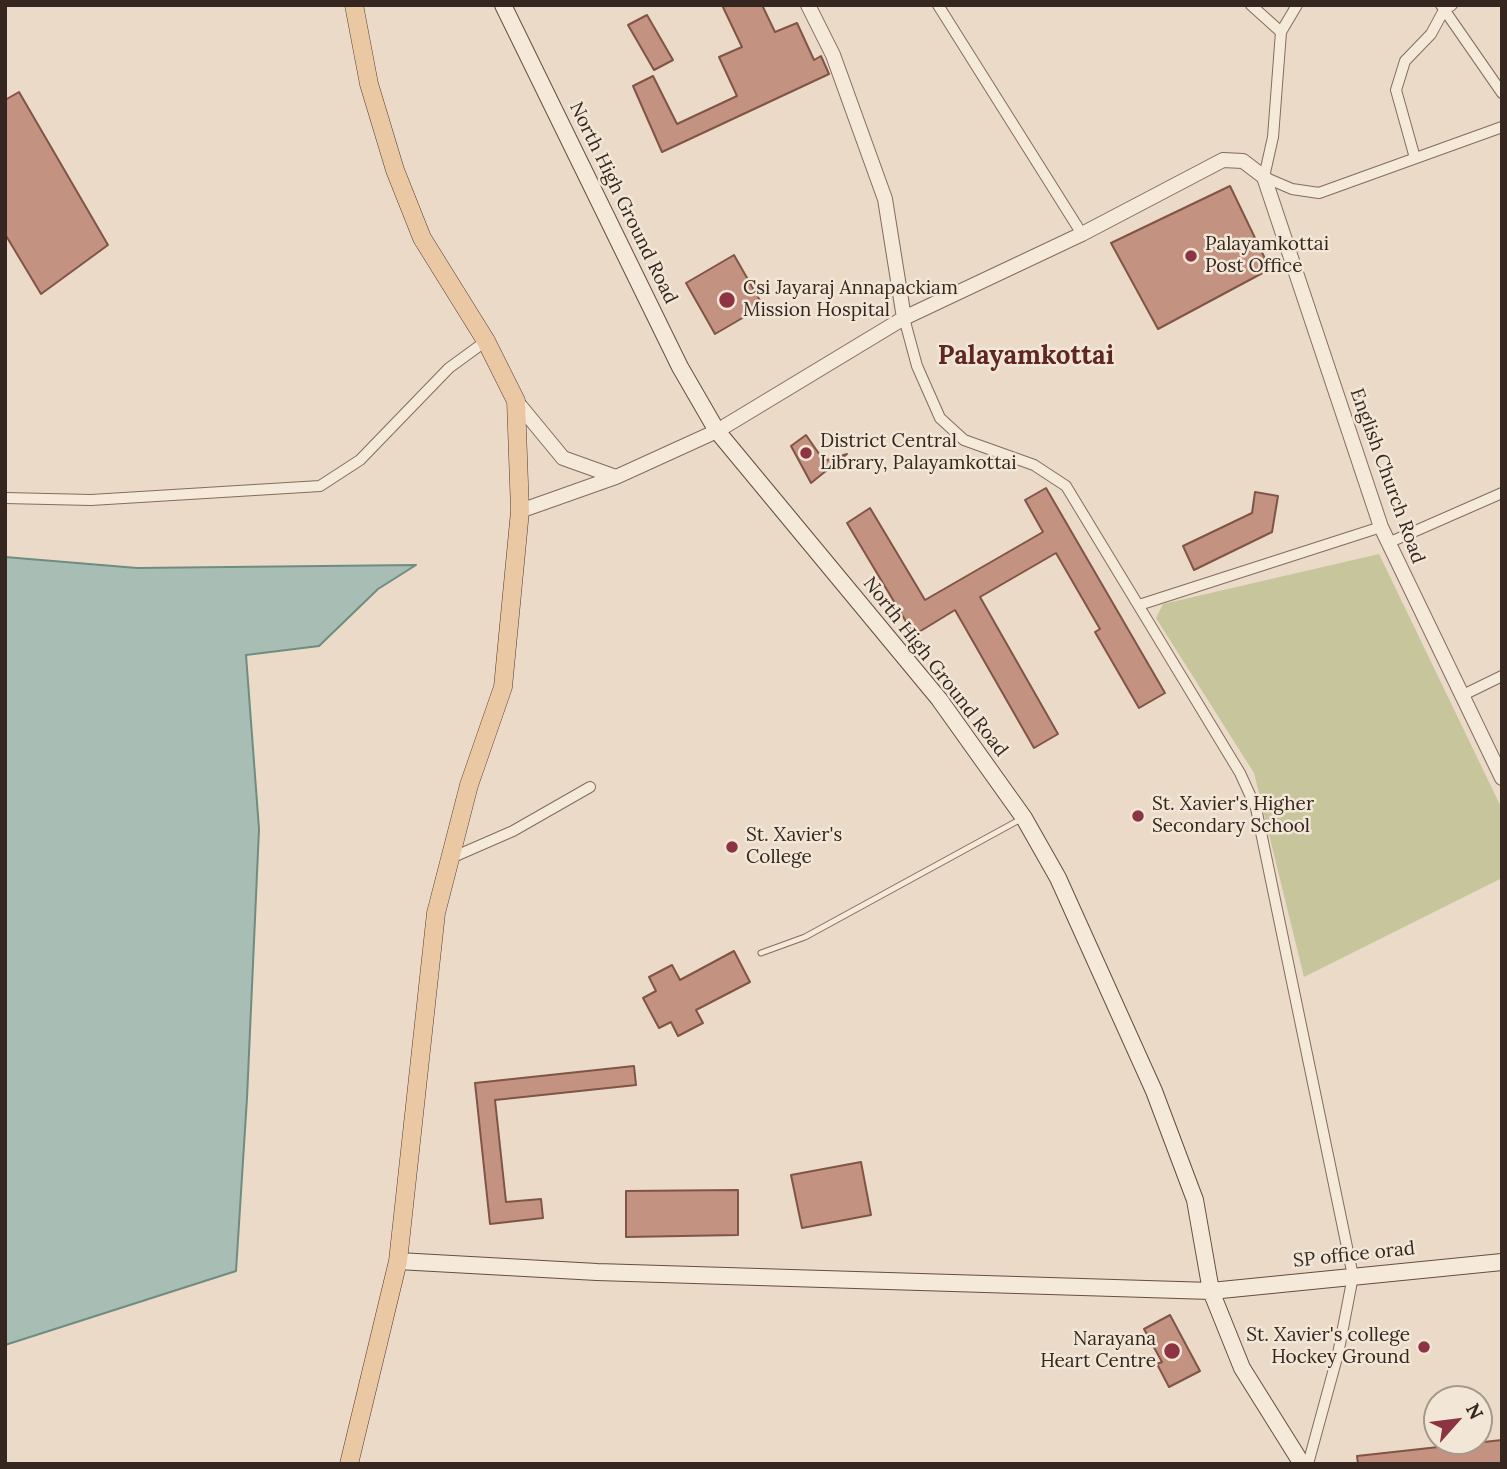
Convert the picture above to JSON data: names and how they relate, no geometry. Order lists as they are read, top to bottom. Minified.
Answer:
{"streets":{"main road":["North High Ground Road","SP office orad"],"street":["English Church Road"]},"crossings":[["North High Ground Road","SP office orad"]],"districts":["Palayamkottai"],"places":["Palayamkottai Post Office","Csi Jayaraj Annapackiam Mission Hospital","District Central Library, Palayamkottai","St. Xavier's Higher Secondary School","St. Xavier's College","St. Xavier's college Hockey Ground","Narayana Heart Centre"],"north":"top right"}
